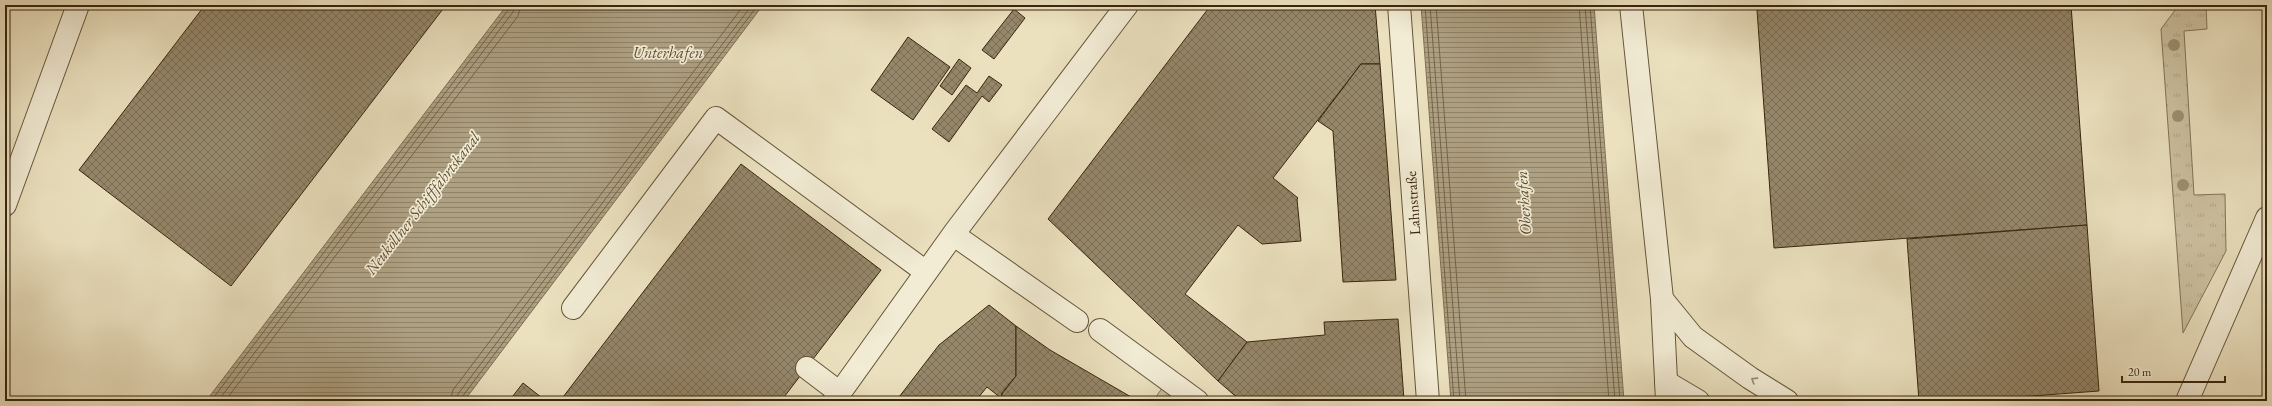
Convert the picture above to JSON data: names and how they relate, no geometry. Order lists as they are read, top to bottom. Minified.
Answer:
{"streets":{"lane":["Lahnstraße"]},"water":["Unterhafen","Neuköllner Schifffahrtskanal","Oberhafen"],"scale_bar":"20 m"}
